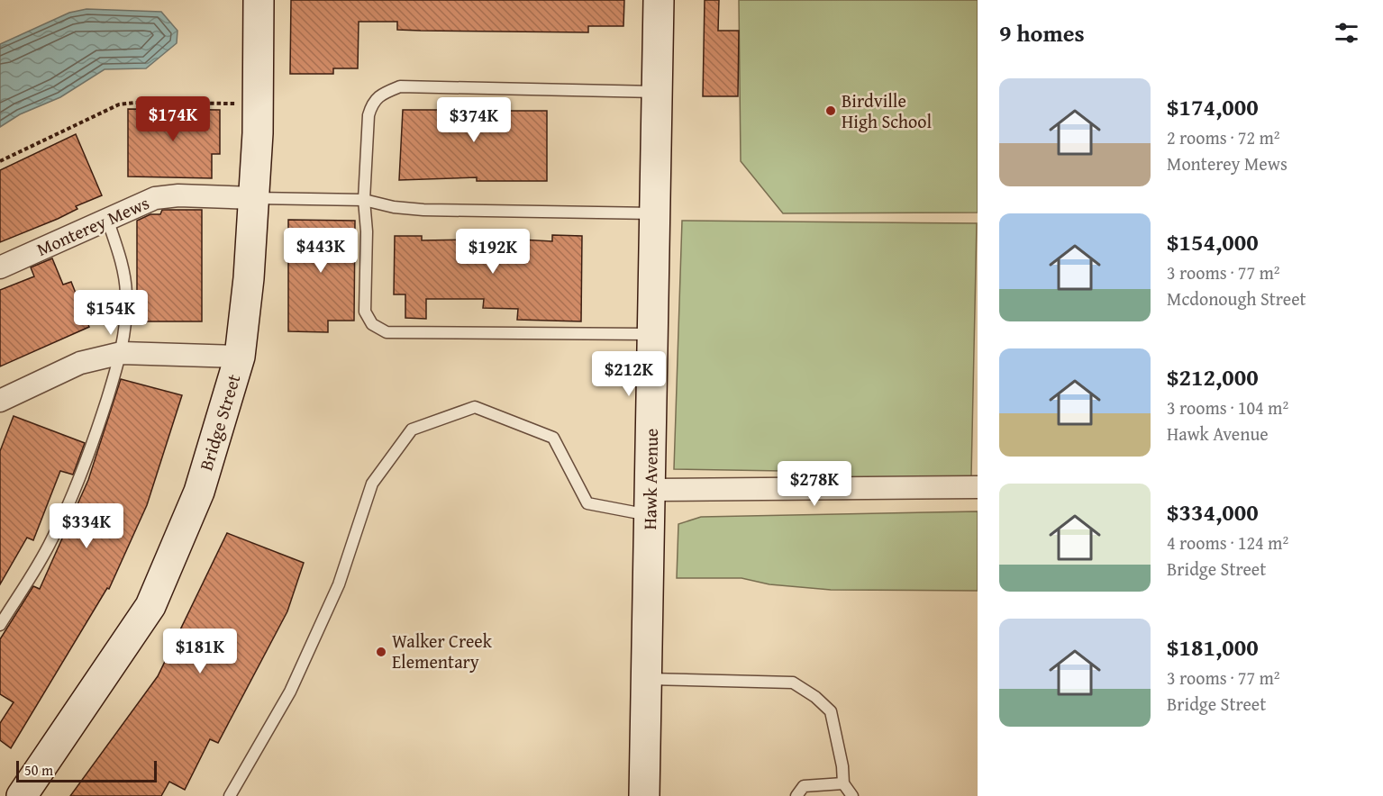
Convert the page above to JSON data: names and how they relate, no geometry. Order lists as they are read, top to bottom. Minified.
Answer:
{"streets":{"street":["Monterey Mews","Bridge Street","Hawk Avenue"]},"crossings":[["Monterey Mews","Bridge Street"]],"places":["Birdville High School","Walker Creek Elementary"],"scale_bar":"50 m","page":{"heading":"9 homes","list":[{"name":"$174,000","note":"2 rooms · 72 m² · Monterey Mews"},{"name":"$154,000","note":"3 rooms · 77 m² · Mcdonough Street"},{"name":"$212,000","note":"3 rooms · 104 m² · Hawk Avenue"},{"name":"$334,000","note":"4 rooms · 124 m² · Bridge Street"},{"name":"$181,000","note":"3 rooms · 77 m² · Bridge Street"}],"price":["$174K","$374K","$443K","$192K","$154K","$212K","$278K","$334K","$181K"],"scale":"50 m"}}
